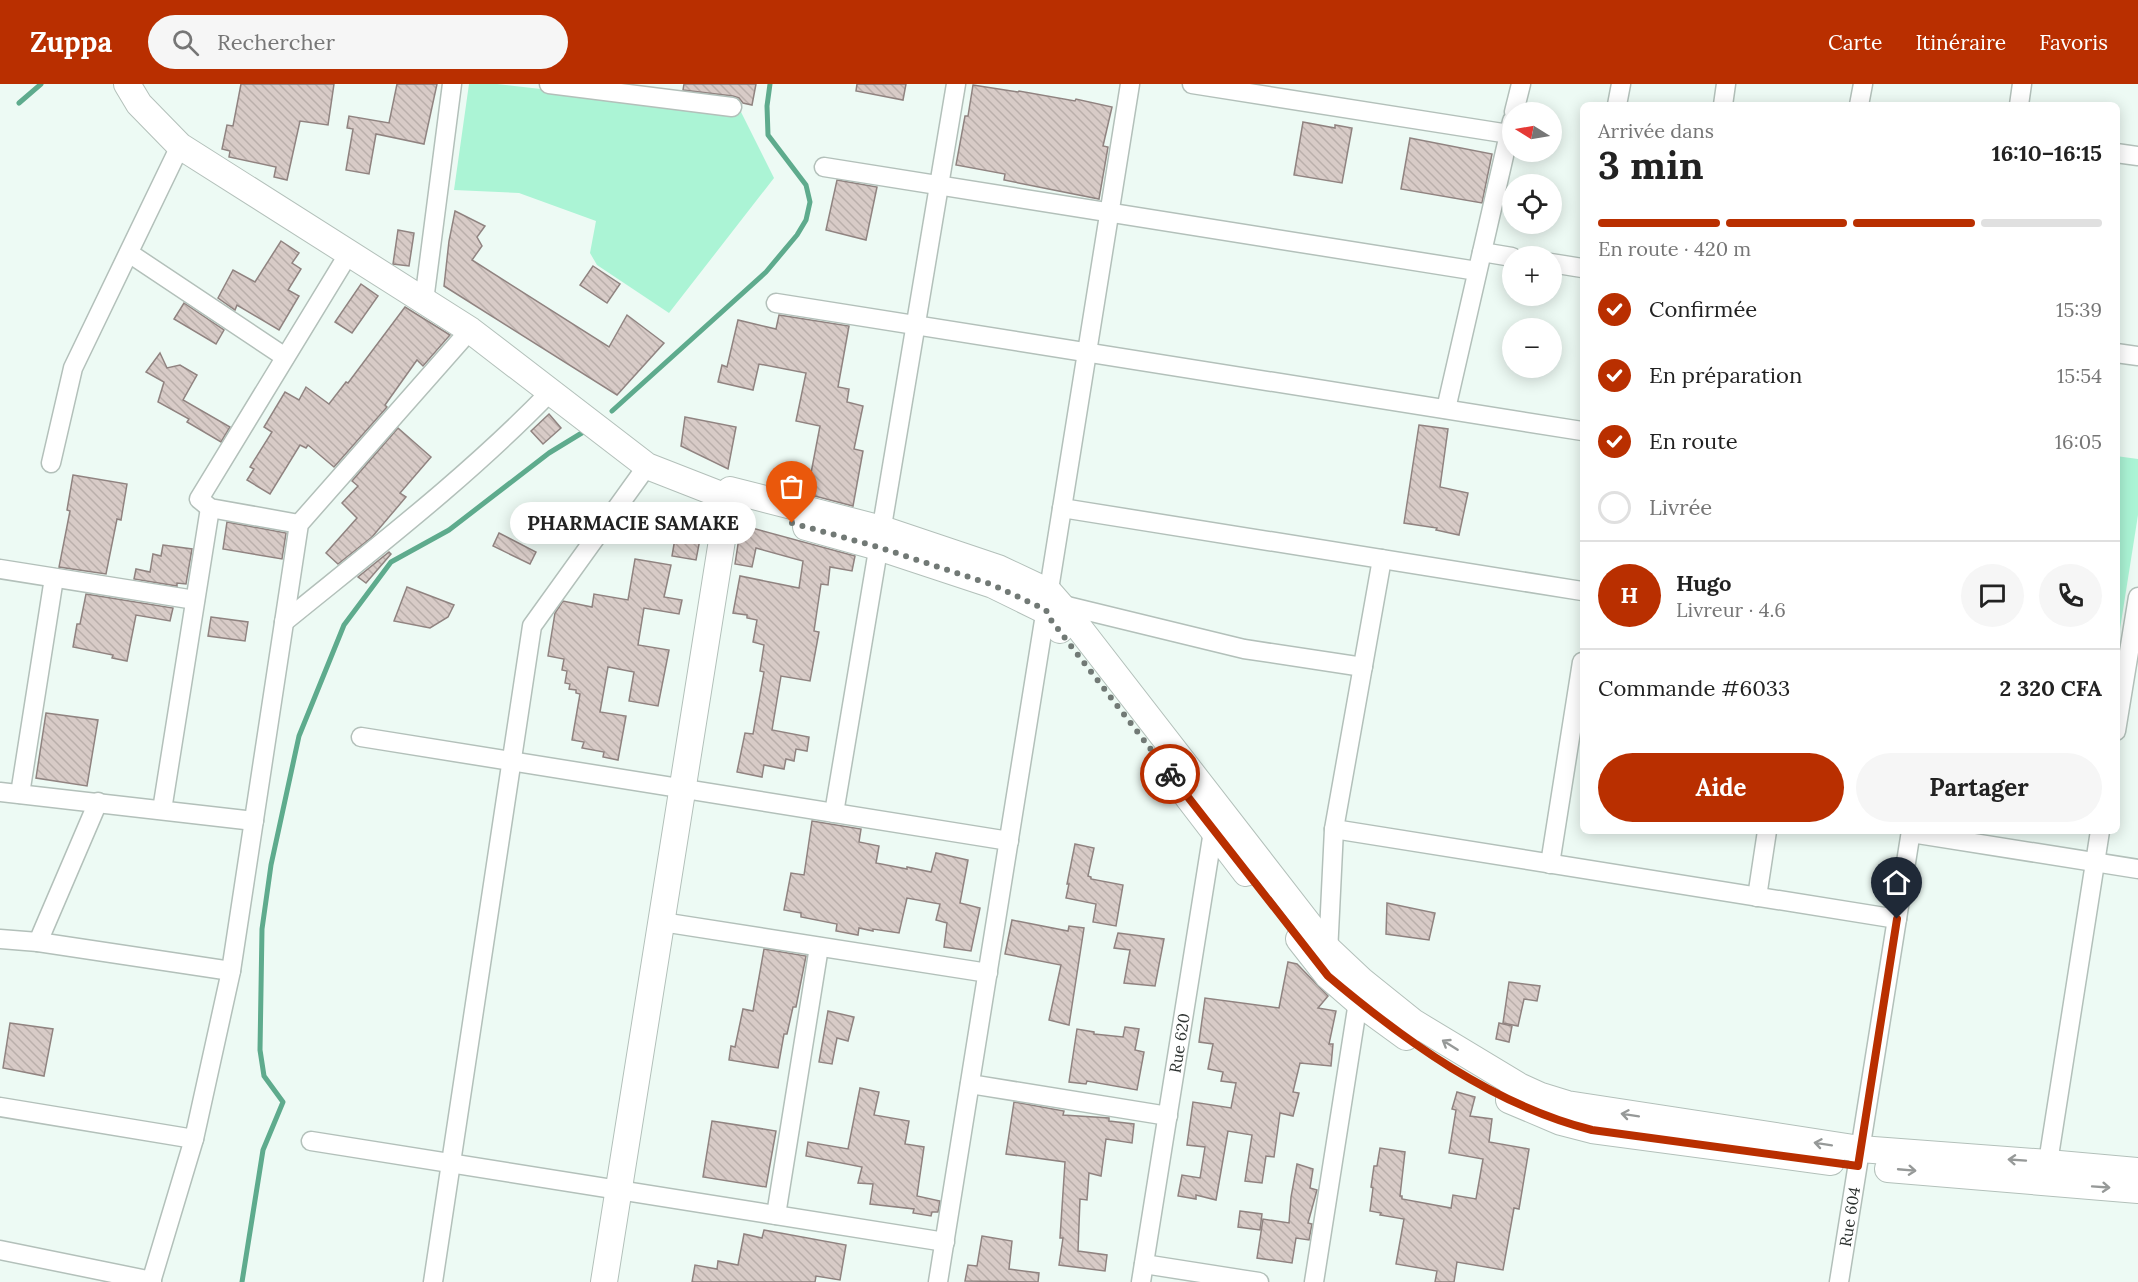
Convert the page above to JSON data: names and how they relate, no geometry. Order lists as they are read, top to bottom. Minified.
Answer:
{"streets":{"street":["Rue 620","Rue 604"]},"places":["PHARMACIE SAMAKE"],"north":"left","page":{"header":"Zuppa","search":"Rechercher","nav":["Carte","Itinéraire","Favoris"],"map_buttons":["+","−"],"heading":["3 min","Arrivée dans","16:10–16:15"],"panel":["Hugo","Livreur · 4.6","Commande #6033","2 320 CFA"],"bar":"En route · 420 m","list":[["Confirmée","15:39"],["En préparation","15:54"],["En route","16:05"],"Livrée"],"bubble":"PHARMACIE SAMAKE","round":"H","buttons":["Aide","Partager"]}}
